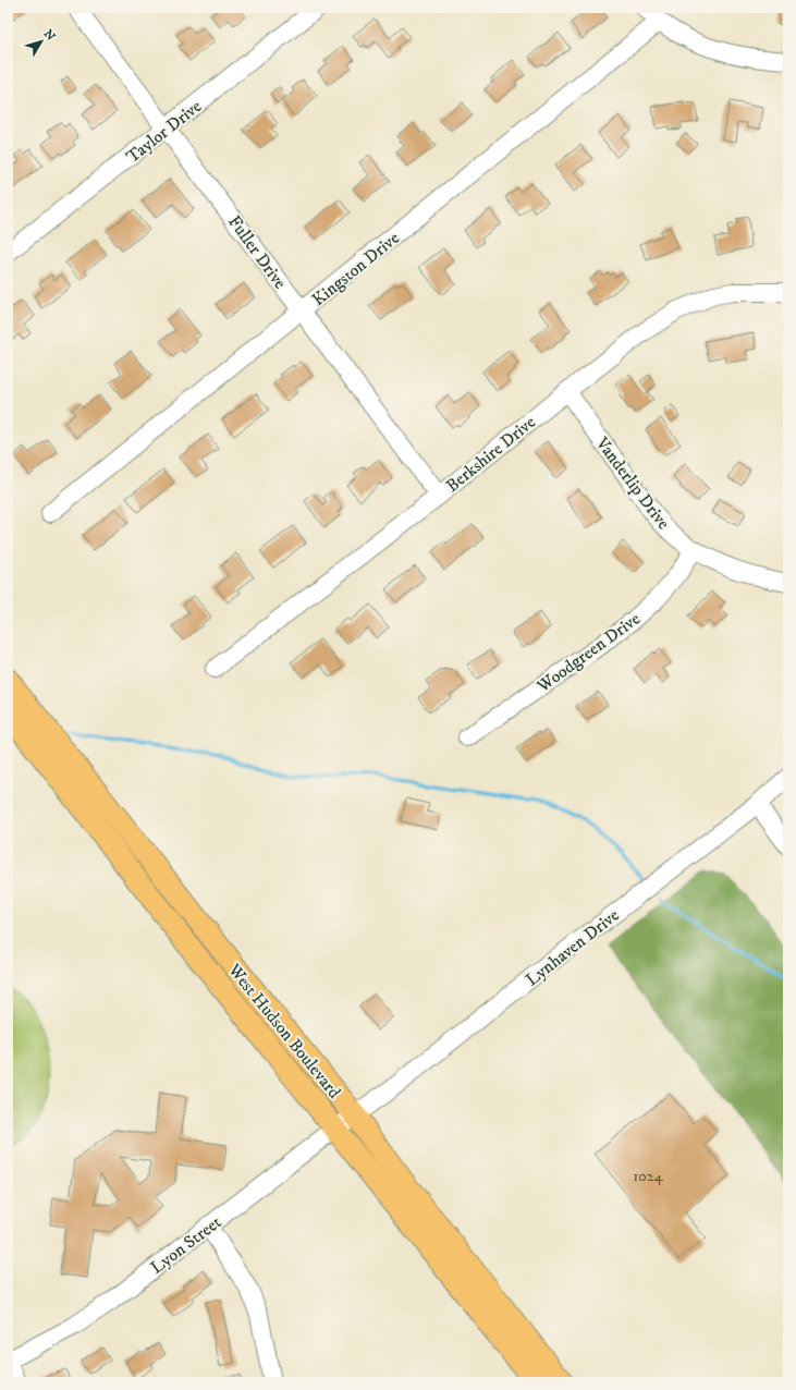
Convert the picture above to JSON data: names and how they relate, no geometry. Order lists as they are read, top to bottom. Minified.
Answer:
{"streets":{"main road":["West Hudson Boulevard"],"street":["Taylor Drive","Fuller Drive","Kingston Drive","Berkshire Drive","Vanderlip Drive","Woodgreen Drive","Lynhaven Drive","Lyon Street"]},"crossings":[["Taylor Drive","Fuller Drive"],["Fuller Drive","Kingston Drive"],["Fuller Drive","Berkshire Drive"],["Berkshire Drive","Vanderlip Drive"],["Vanderlip Drive","Woodgreen Drive"],["Lynhaven Drive","West Hudson Boulevard"],["Lynhaven Drive","Lyon Street"],["West Hudson Boulevard","Lyon Street"]],"house_numbers":["1024"],"north":"top right"}
